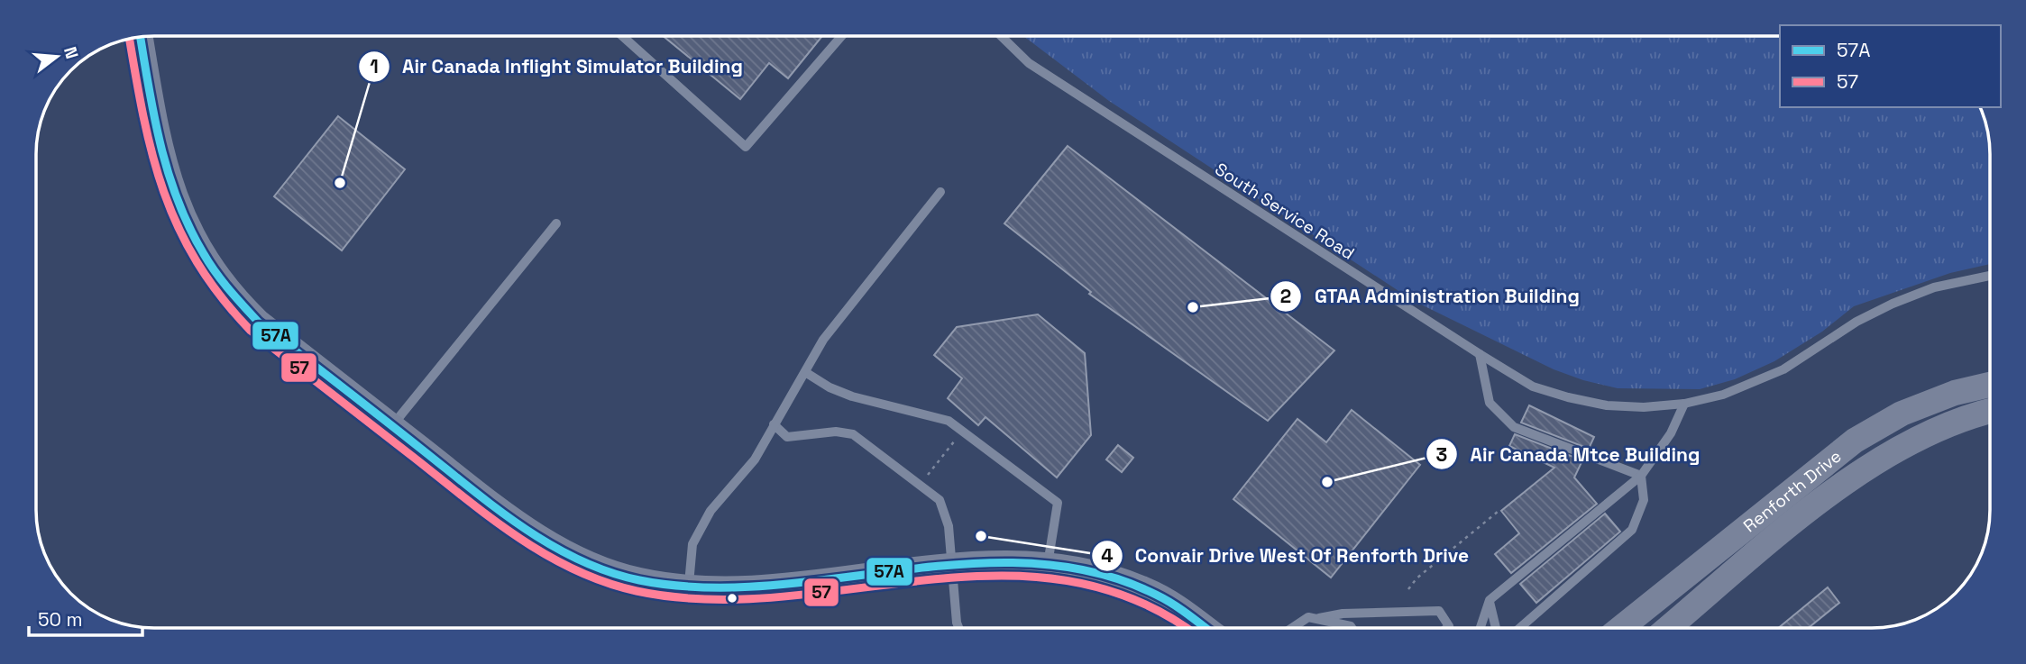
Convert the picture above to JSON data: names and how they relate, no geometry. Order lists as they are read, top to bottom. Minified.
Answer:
{"streets":{"street":["Renforth Drive"],"lane":["South Service Road"]},"places":["Air Canada Inflight Simulator Building","GTAA Administration Building","Air Canada Mtce Building","Convair Drive West Of Renforth Drive"],"lines":["transit line 57A","transit line 57"],"legend":["57A","57"],"scale_bar":"50 m","north":"right"}
